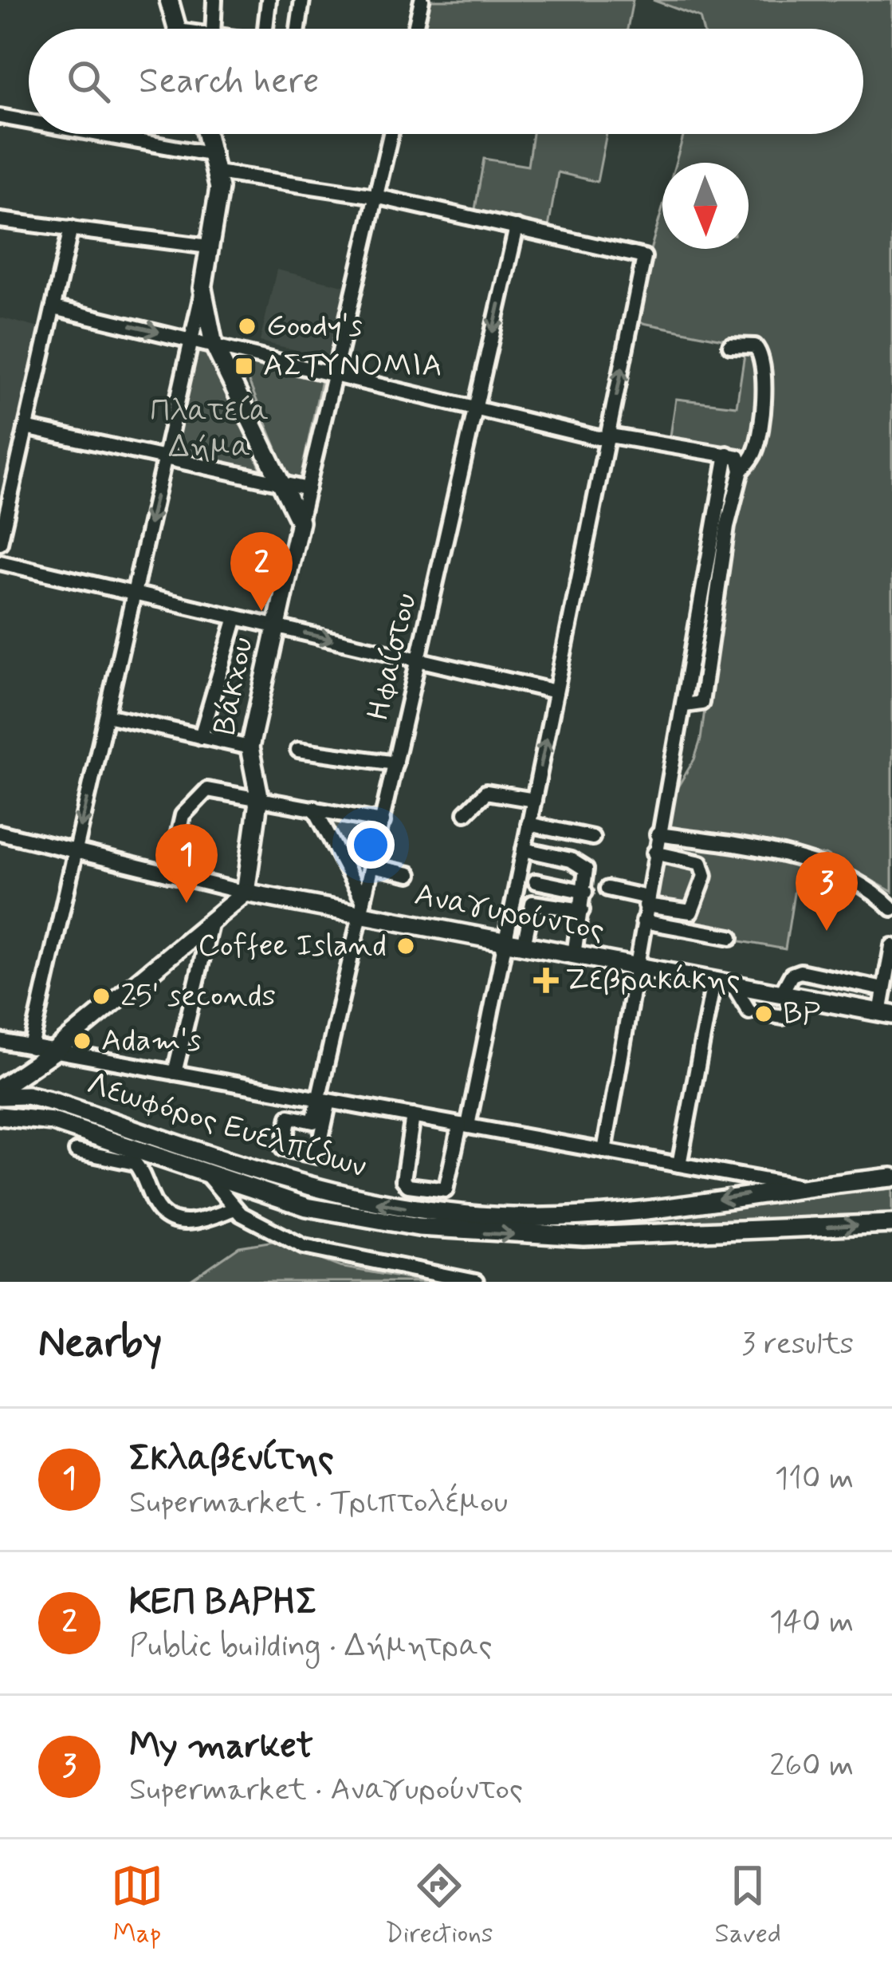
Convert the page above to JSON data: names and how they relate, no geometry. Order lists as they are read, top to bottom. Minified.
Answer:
{"streets":{"main road":["Βάκχου","Αναγυρούντος","Λεωφόρος Ευελπίδων"],"street":["Ηφαίστου"]},"crossings":[["Ηφαίστου","Αναγυρούντος"],["Βάκχου","Αναγυρούντος"]],"parks":["Πλατεία Δήμα"],"places":{"other":["Goody's","Coffee Island","25' seconds","BP","Adam's"],"transit":["ΑΣΤΥΝΟΜΙΑ"],"health":["Ζεβρακάκης"]},"north":"bottom","page":{"search":"Search here","pins":["2","1","3"],"heading":["Nearby","3 results"],"list":[{"mark":"1","name":"Σκλαβενίτης","note":"Supermarket · Τριπτολέμου","value":"110 m"},{"mark":"2","name":"ΚΕΠ ΒΑΡΗΣ","note":"Public building · Δήμητρας","value":"140 m"},{"mark":"3","name":"My market","note":"Supermarket · Αναγυρούντος","value":"260 m"}],"nav":["Map","Directions","Saved"]}}
